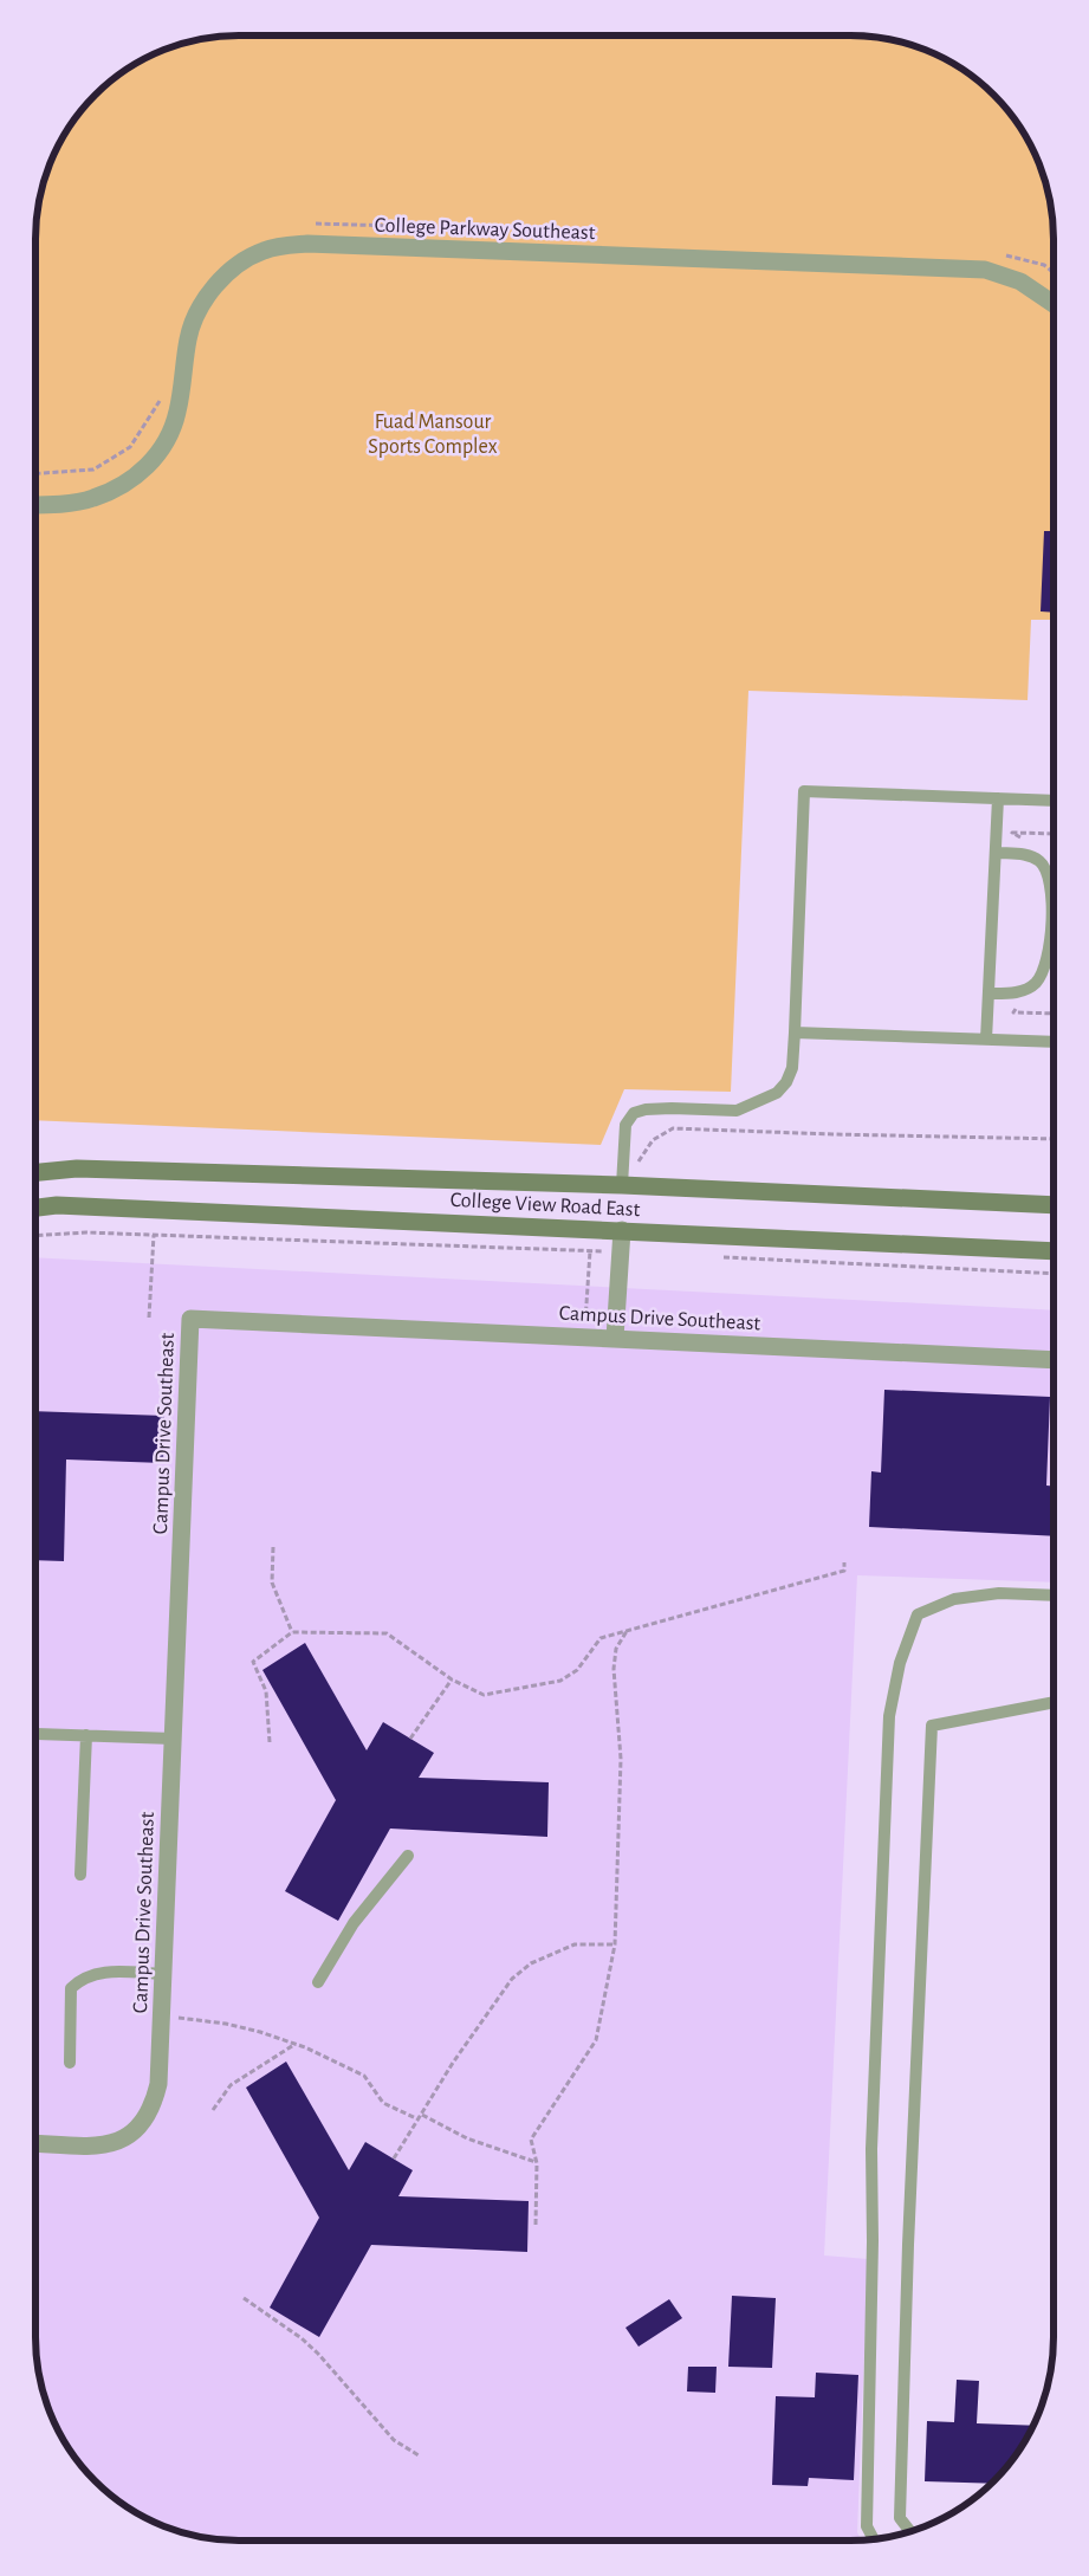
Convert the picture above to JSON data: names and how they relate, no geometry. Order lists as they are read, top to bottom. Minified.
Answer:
{"streets":{"main road":["College View Road East"],"street":["College Parkway Southeast","Campus Drive Southeast"]},"parks":["Fuad Mansour Sports Complex"]}
